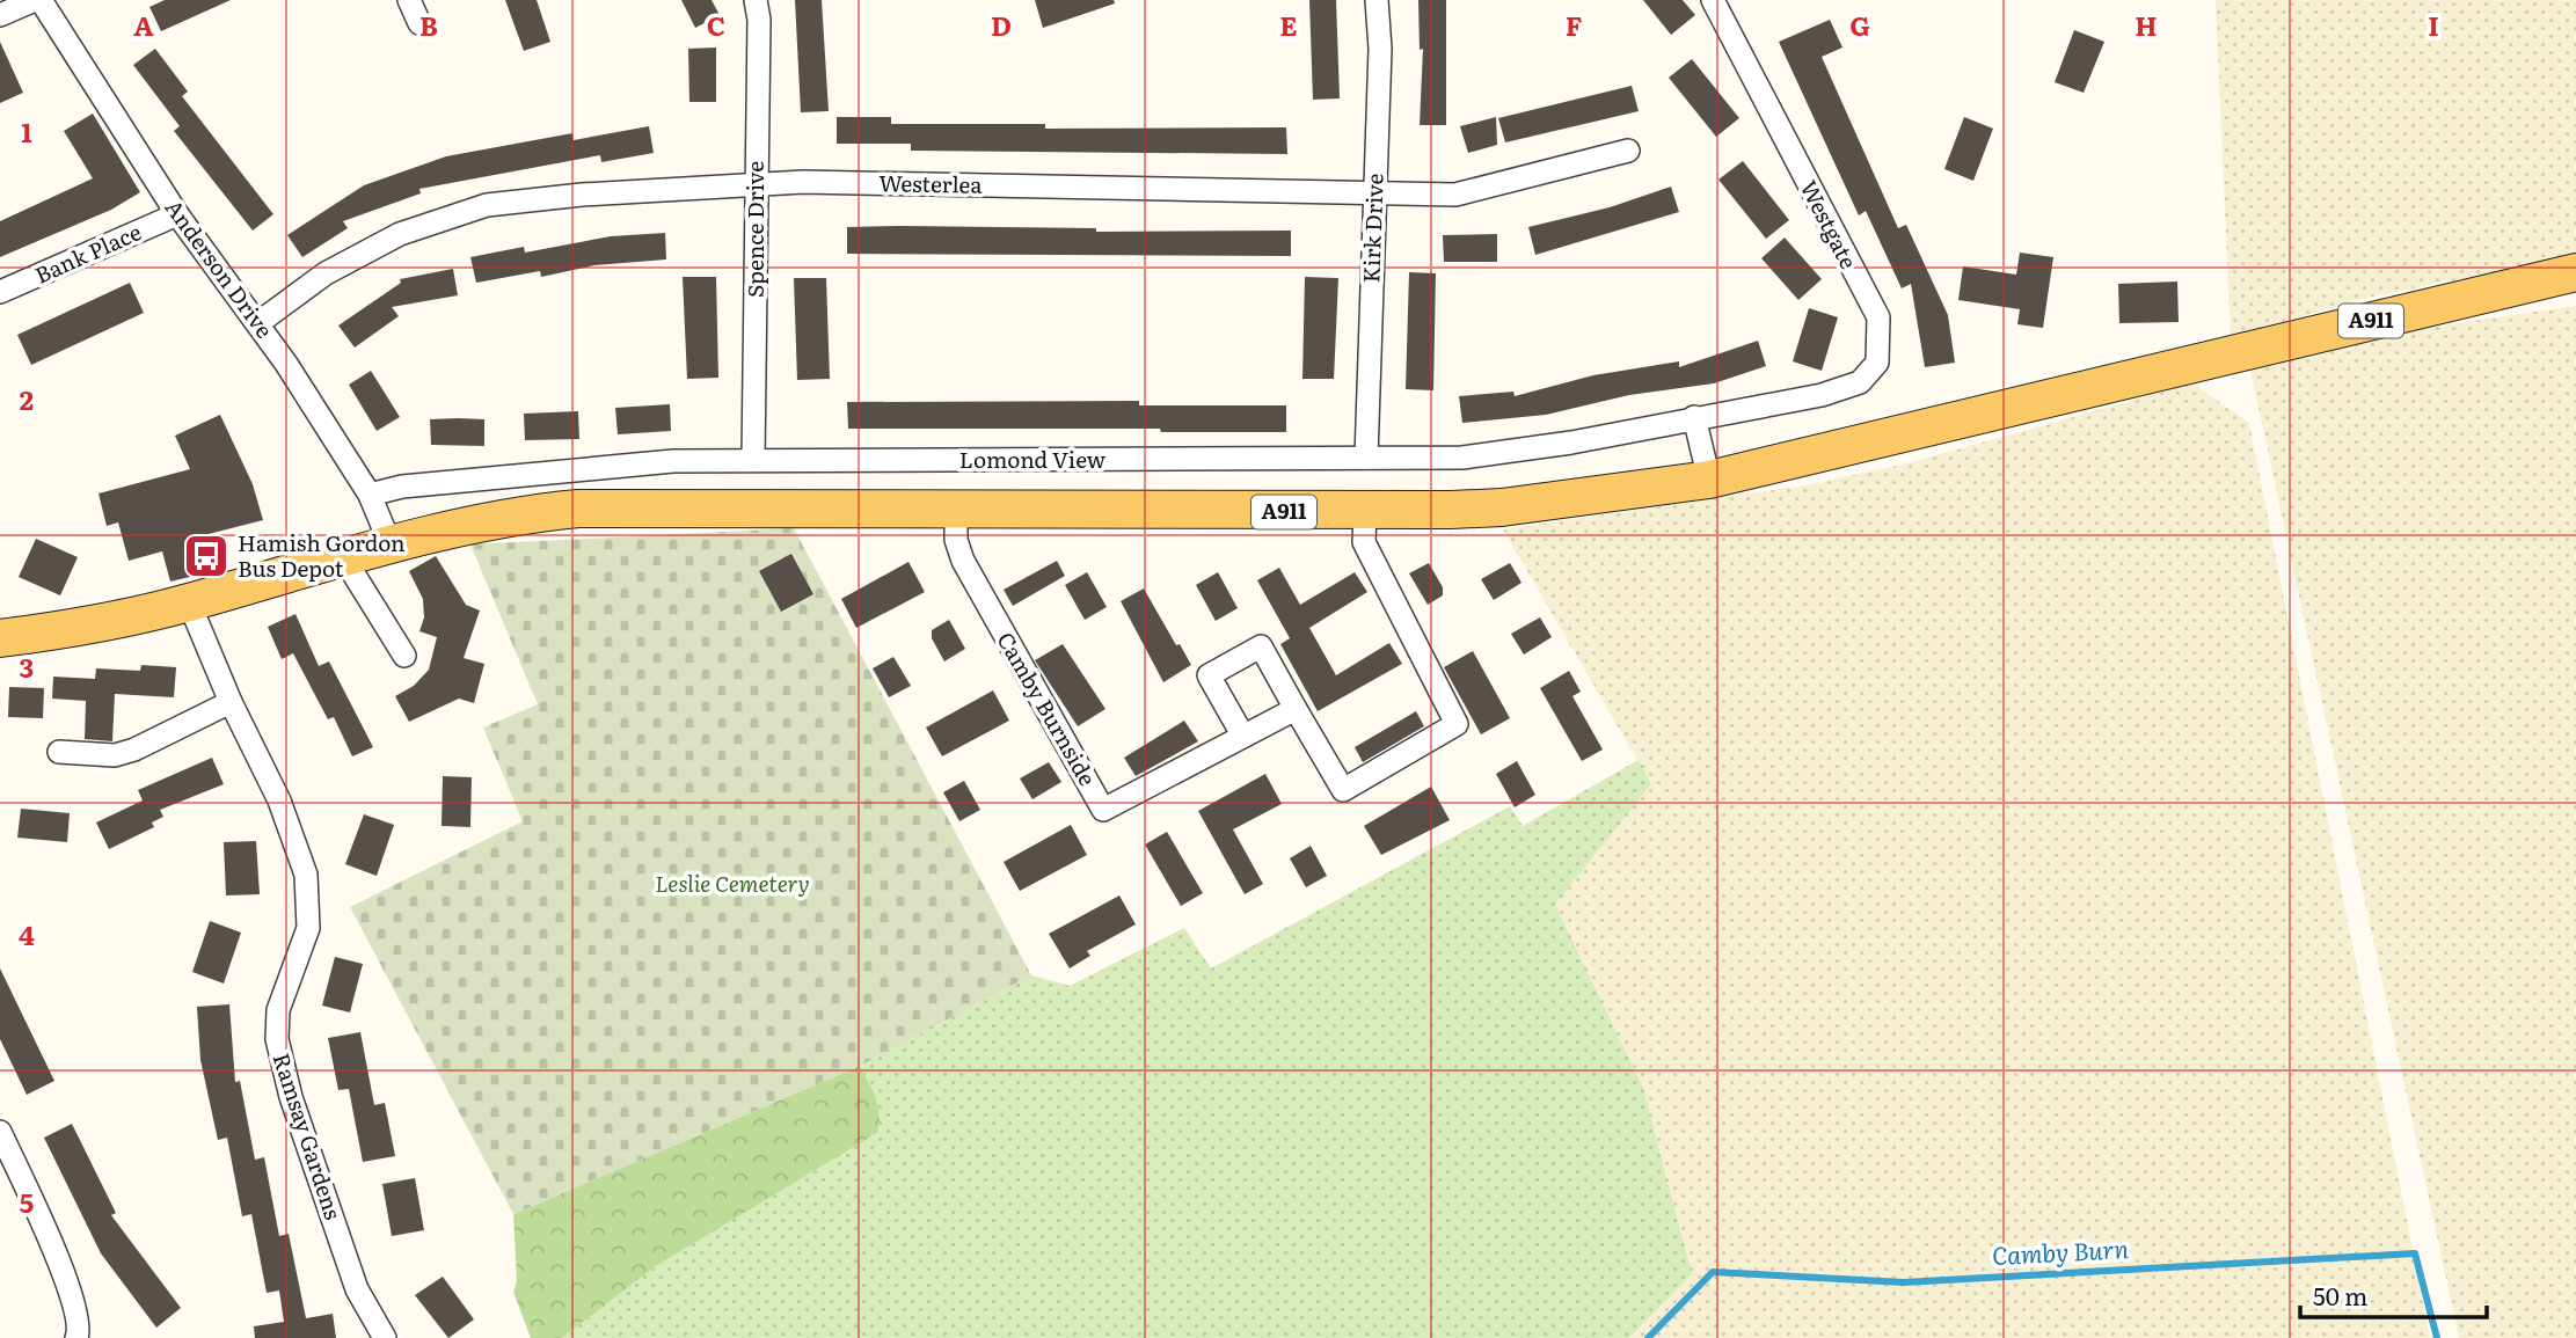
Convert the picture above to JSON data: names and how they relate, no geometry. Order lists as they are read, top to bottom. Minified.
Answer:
{"streets":{"main road":["A911"],"street":["Westerlea","Westgate","Kirk Drive","Spence Drive","Bank Place","Anderson Drive","Lomond View","Camby Burnside","Ramsay Gardens"]},"crossings":[["Westerlea","Kirk Drive"],["Westerlea","Spence Drive"],["Westerlea","Anderson Drive"],["Westgate","Lomond View"],["Kirk Drive","Lomond View"],["Spence Drive","Lomond View"],["Bank Place","Anderson Drive"],["Anderson Drive","A911"],["Anderson Drive","Lomond View"],["A911","Camby Burnside"],["A911","Ramsay Gardens"]],"water":["Camby Burn"],"parks":["Leslie Cemetery"],"places":{"bus stop":["Hamish Gordon Bus Depot"]},"scale_bar":"50 m","grid":{"columns":["A","B","C","D","E","F","G","H","I"],"rows":["1","2","3","4","5"]}}
